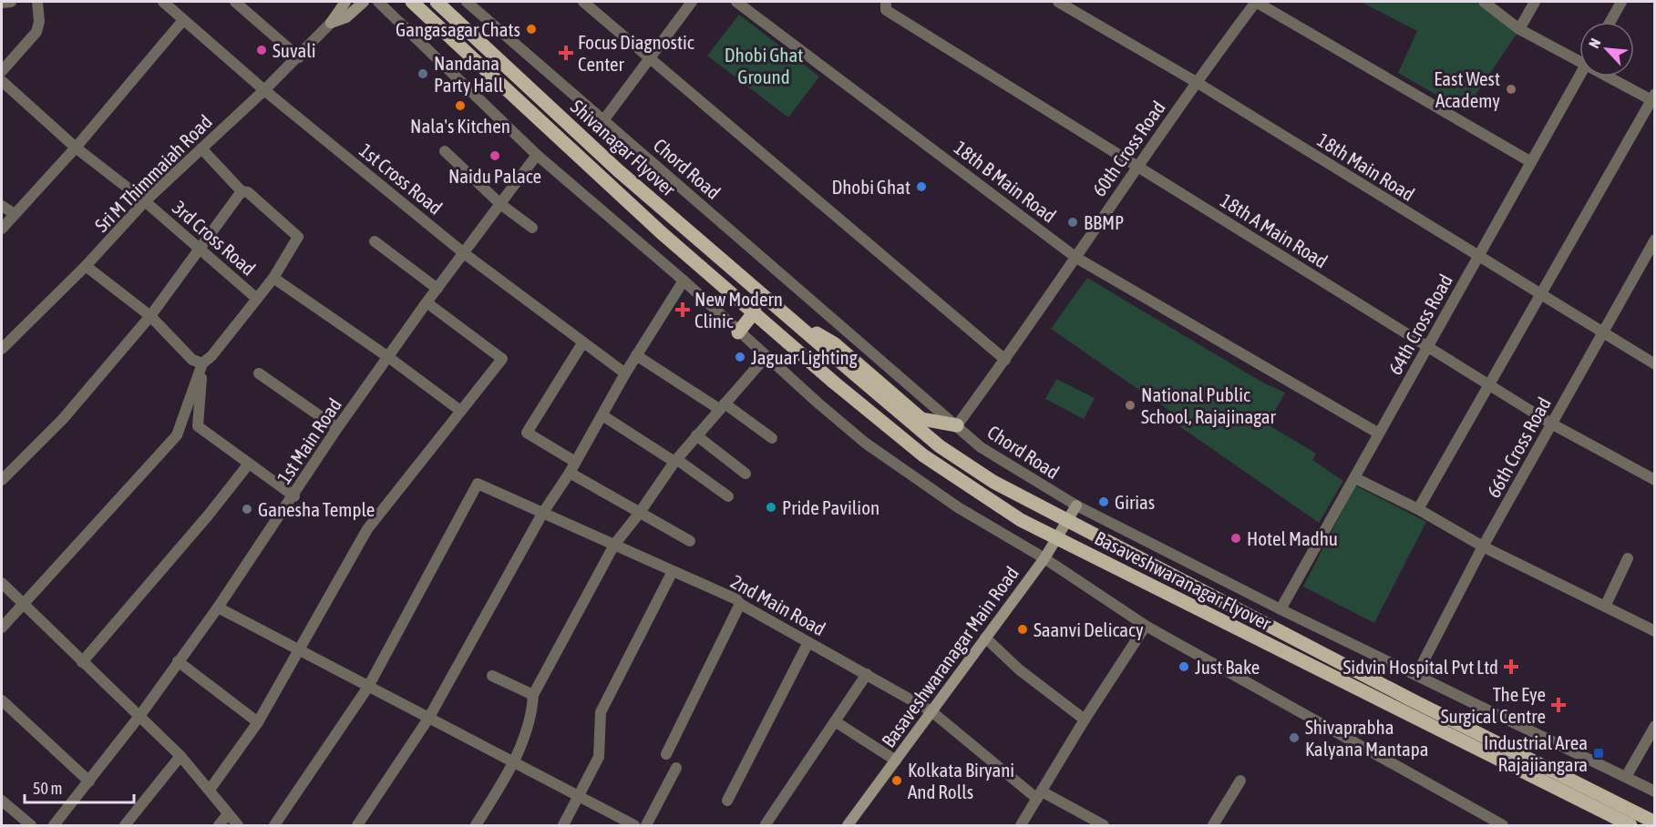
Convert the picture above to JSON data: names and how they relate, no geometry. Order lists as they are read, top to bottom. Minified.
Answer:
{"streets":{"main road":["Shivanagar Flyover","Sri M Thimmaiah Road","Basaveshwaranagar Flyover","Basaveshwaranagar Main Road"],"street":["60th Cross Road","18th Main Road","Chord Road","1st Cross Road","18th B Main Road","18th A Main Road","3rd Cross Road","64th Cross Road","1st Main Road","66th Cross Road","2nd Main Road"]},"crossings":[["Shivanagar Flyover","Basaveshwaranagar Flyover"],["60th Cross Road","18th Main Road"],["60th Cross Road","Chord Road"],["60th Cross Road","18th B Main Road"],["60th Cross Road","18th A Main Road"],["18th Main Road","64th Cross Road"],["18th Main Road","66th Cross Road"],["Chord Road","64th Cross Road"],["Chord Road","66th Cross Road"],["Chord Road","Basaveshwaranagar Main Road"],["Sri M Thimmaiah Road","1st Cross Road"],["Sri M Thimmaiah Road","3rd Cross Road"],["1st Cross Road","1st Main Road"],["18th B Main Road","64th Cross Road"],["18th A Main Road","64th Cross Road"],["18th A Main Road","66th Cross Road"],["3rd Cross Road","1st Main Road"],["2nd Main Road","Basaveshwaranagar Main Road"]],"parks":["Dhobi Ghat Ground"],"places":{"other":["Gangasagar Chats","Suvali","Nandana Party Hall","East West Academy","Nala's Kitchen","Naidu Palace","Dhobi Ghat","BBMP","Jaguar Lighting","National Public School, Rajajinagar","Girias","Pride Pavilion","Ganesha Temple","Hotel Madhu","Saanvi Delicacy","Just Bake","Shivaprabha Kalyana Mantapa","Kolkata Biryani And Rolls"],"health":["Focus Diagnostic Center","New Modern Clinic","Sidvin Hospital Pvt Ltd","The Eye Surgical Centre"],"transit":["Industrial Area Rajajiangara"]},"scale_bar":"50 m","north":"top left"}
